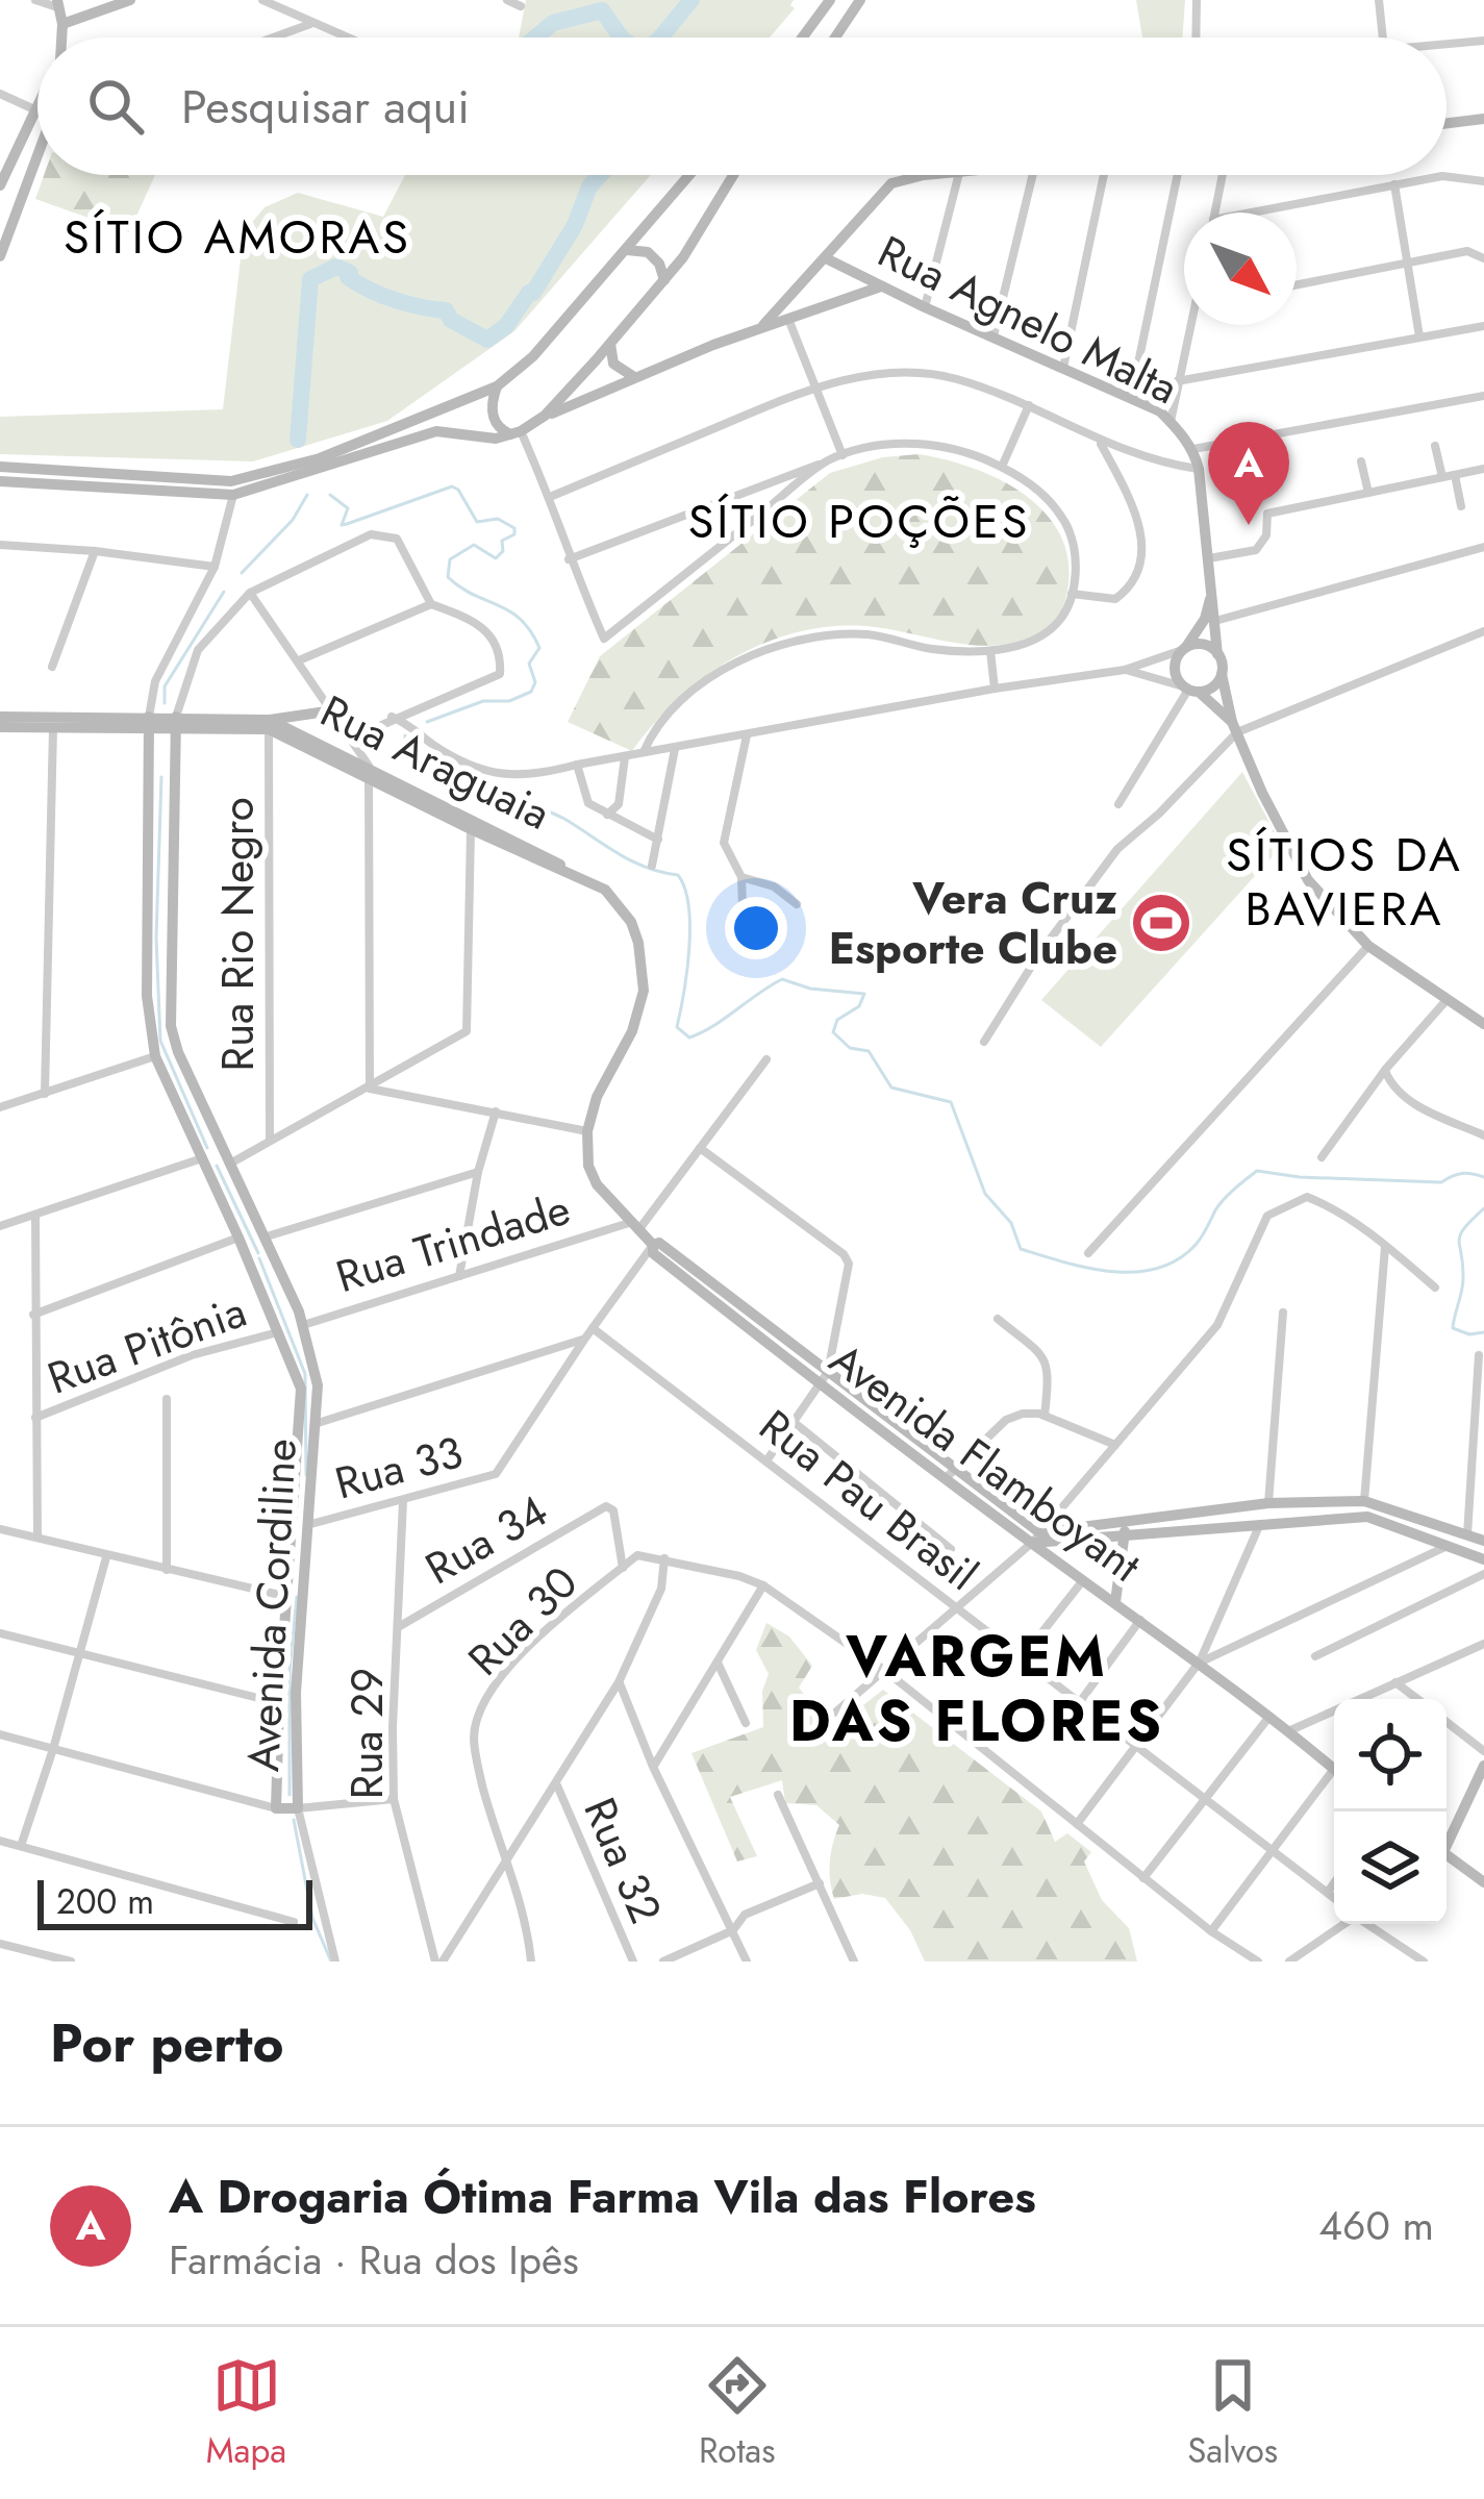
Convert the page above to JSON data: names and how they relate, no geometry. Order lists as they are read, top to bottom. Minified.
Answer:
{"streets":{"street":["Rua Agnelo Malta","Rua Araguaia","Rua Rio Negro","Rua Trindade","Rua Pitônia","Avenida Flamboyant","Rua 33","Rua Pau Brasil","Rua 34","Avenida Cordiline","Rua 30","Rua 29","Rua 32"]},"crossings":[["Rua Araguaia","Rua Rio Negro"],["Rua Araguaia","Avenida Flamboyant"],["Rua Trindade","Avenida Flamboyant"],["Rua Trindade","Avenida Cordiline"],["Rua Pitônia","Avenida Cordiline"],["Avenida Flamboyant","Rua 33"],["Rua 33","Rua Pau Brasil"],["Rua 33","Avenida Cordiline"],["Rua 33","Rua 29"],["Rua 34","Rua 30"],["Rua 34","Rua 29"]],"districts":["SÍTIO AMORAS","SÍTIO POÇÕES","SÍTIOS DA BAVIERA","VARGEM DAS FLORES"],"places":{"sports":["Vera Cruz Esporte Clube"]},"scale_bar":"200 m","north":"bottom right","page":{"search":"Pesquisar aqui","pins":"A","scale":"200 m","heading":"Por perto","list":[{"mark":"A","name":"A Drogaria Ótima Farma Vila das Flores","note":"Farmácia · Rua dos Ipês","value":"460 m"}],"nav":["Mapa","Rotas","Salvos"]}}
